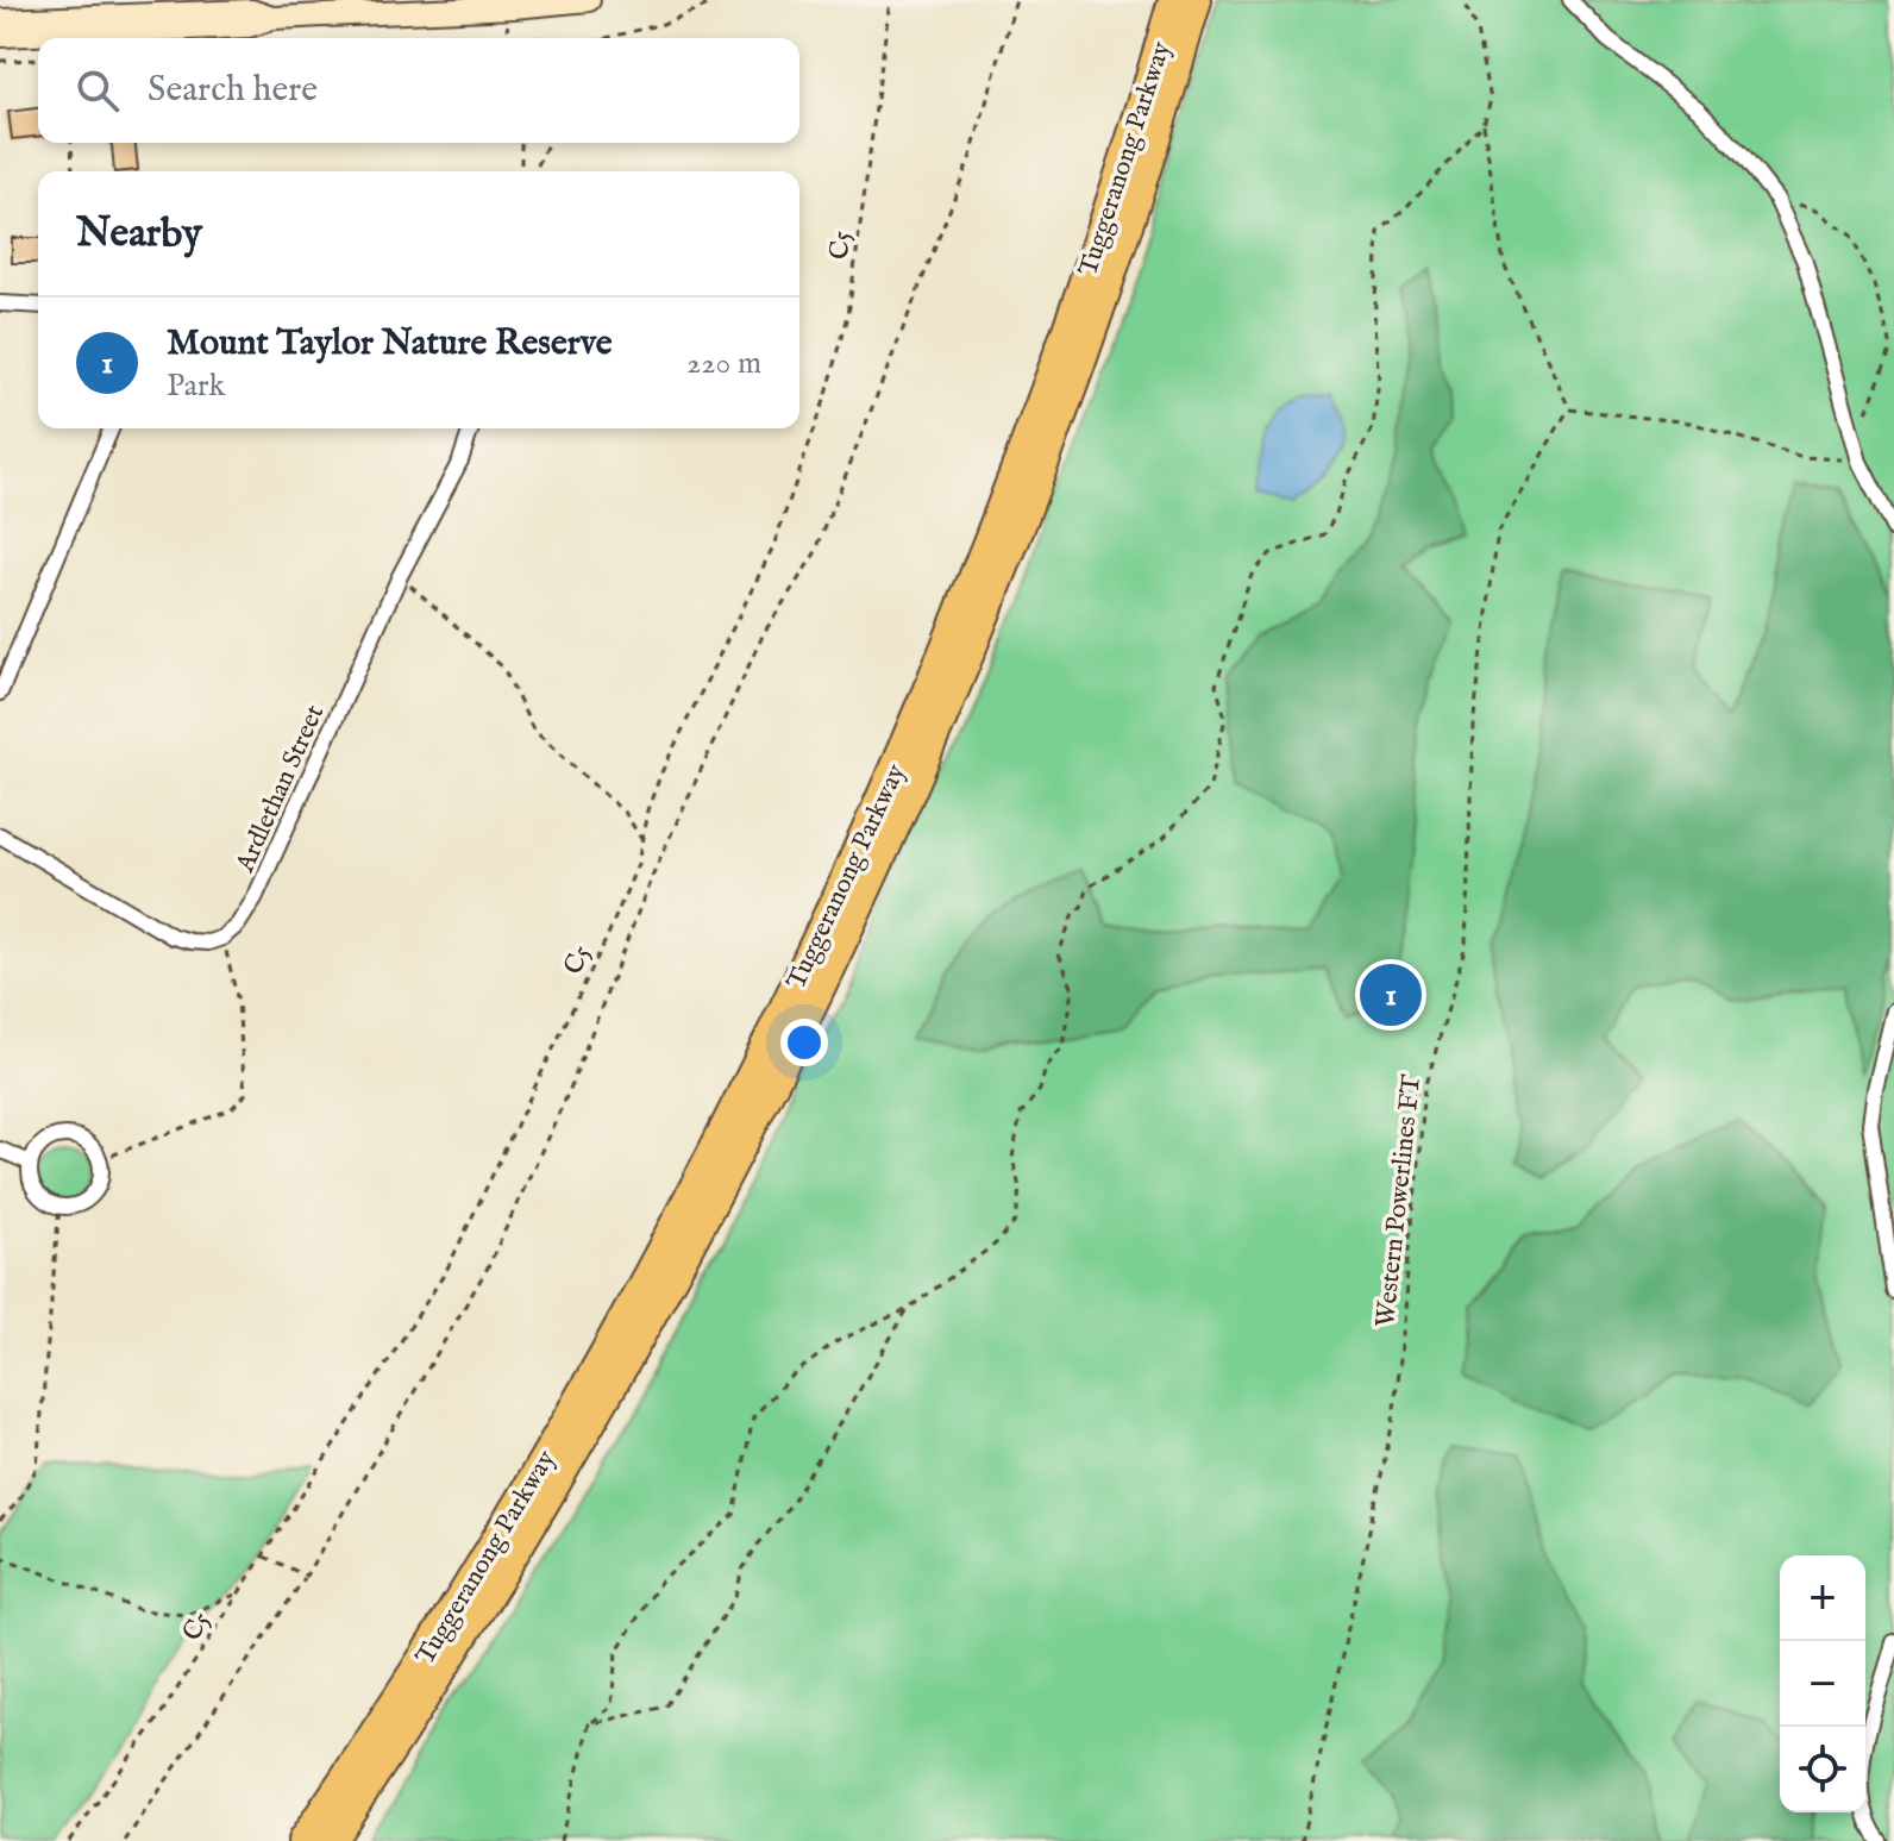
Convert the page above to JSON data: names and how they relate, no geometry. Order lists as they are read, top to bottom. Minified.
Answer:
{"streets":{"highway":["Tuggeranong Parkway"],"street":["Ardlethan Street"],"path":["C5","Western Powerlines FT"]},"page":{"search":"Search here","heading":"Nearby","list":[{"mark":"1","name":"Mount Taylor Nature Reserve","note":"Park","value":"220 m"}],"pins":"1","map_buttons":["+","−"]}}
